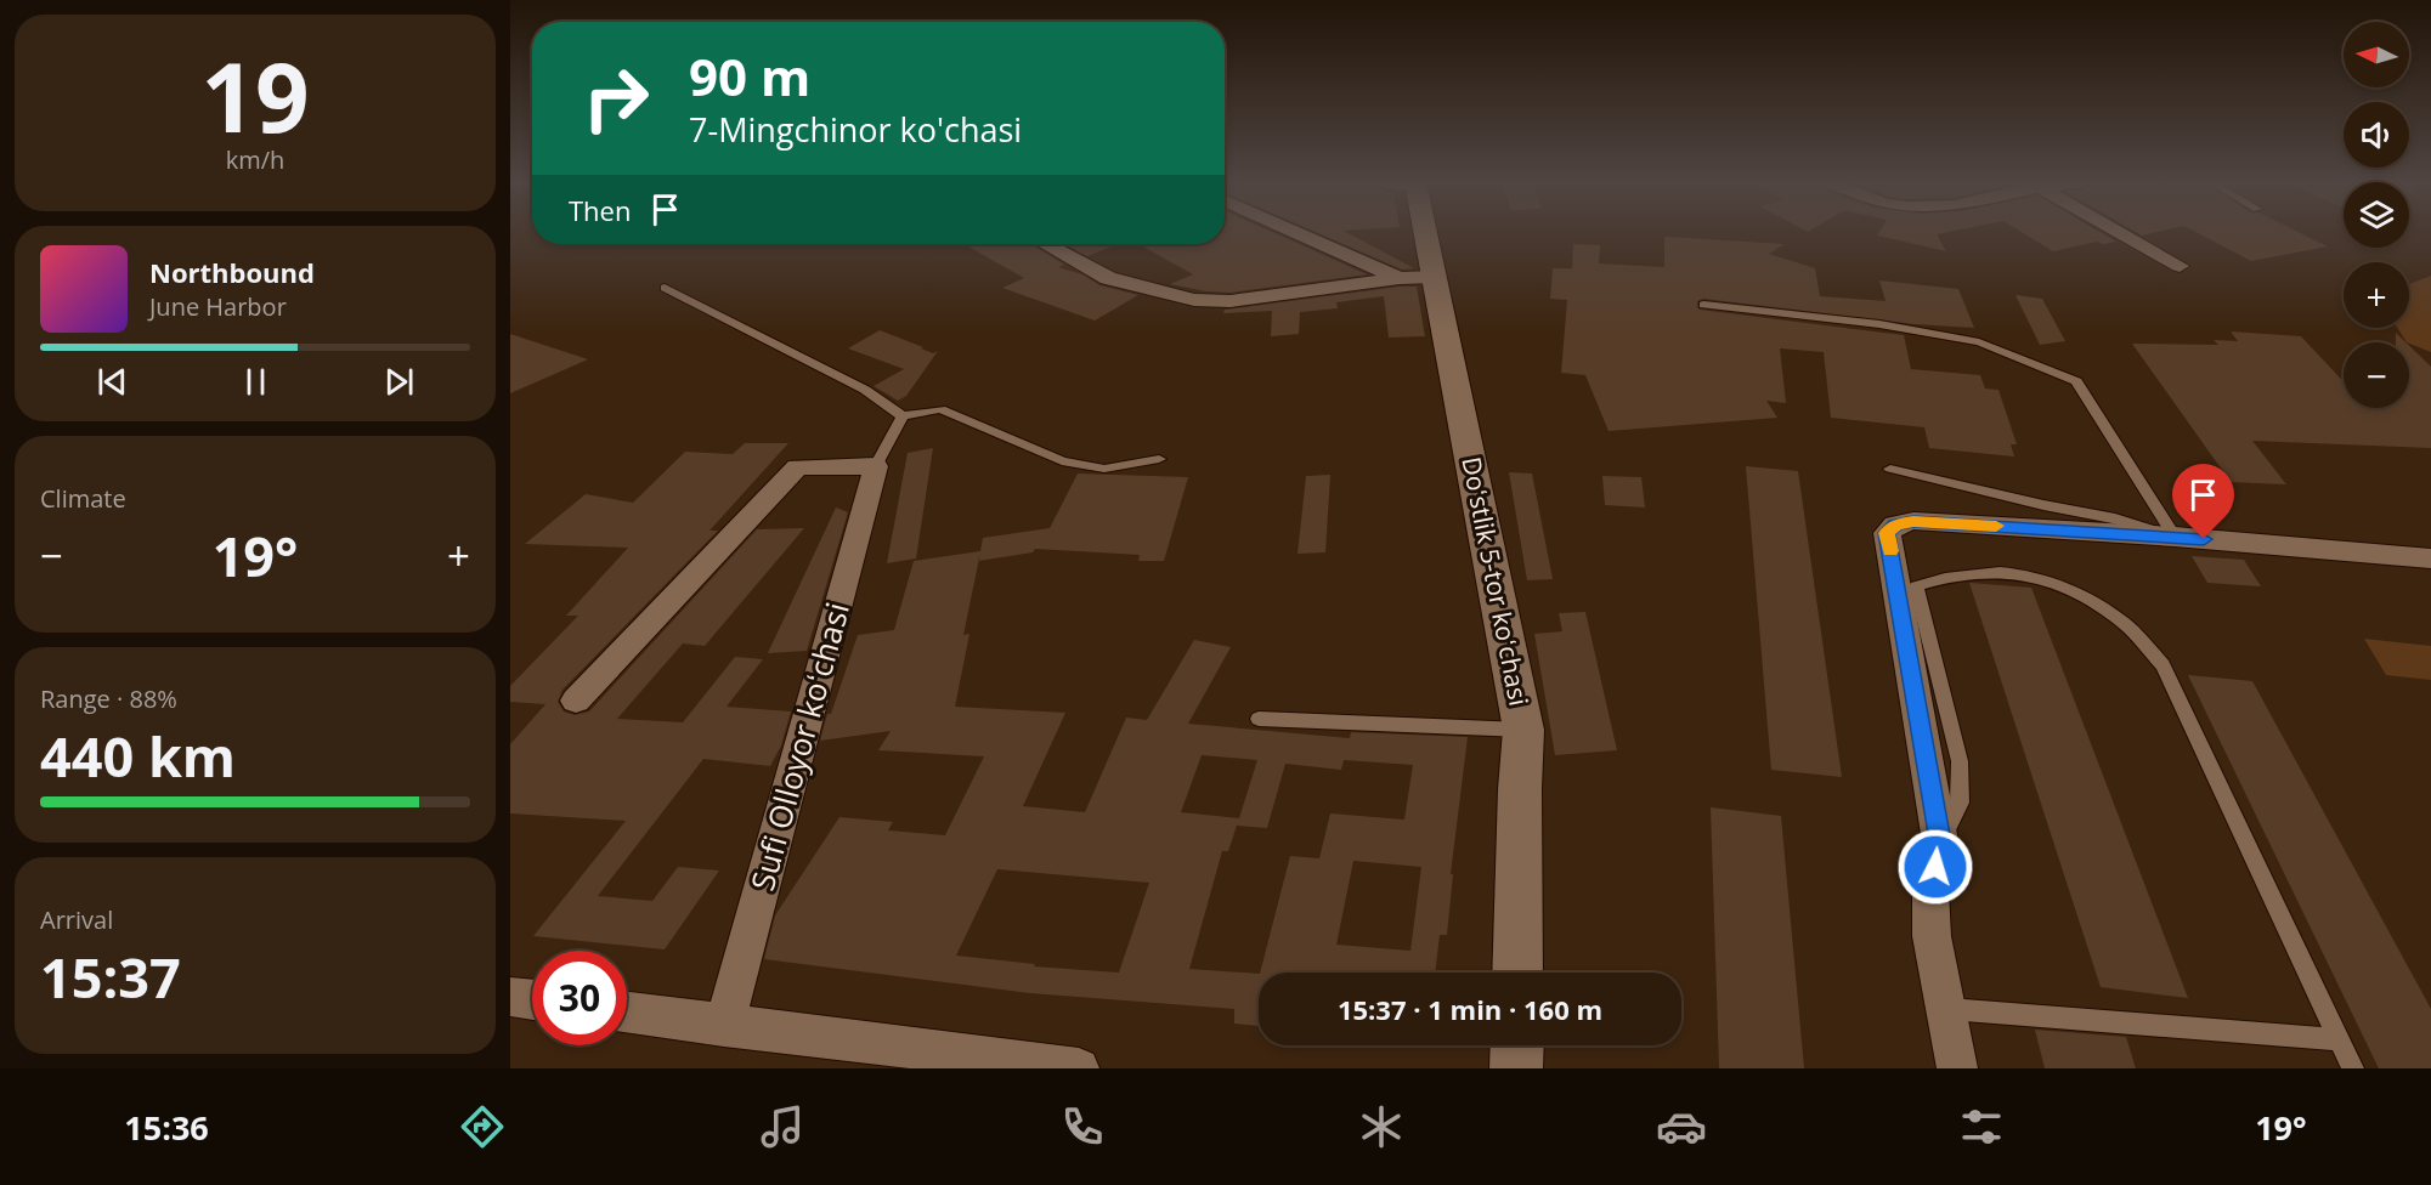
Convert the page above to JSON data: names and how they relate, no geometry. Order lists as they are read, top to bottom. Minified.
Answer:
{"streets":{"street":["Doʻstlik 5-tor koʻchasi","Sufi Olloyor koʻchasi"]},"north":"left","page":{"tile":[["19","km/h"],"Climate",["Range · 88%","440 km"],["Arrival","15:37"]],"map_buttons":["+","−"],"turn":["90 m","7-Mingchinor ko'chasi"],"then":"Then","song":["Northbound","June Harbor"],"heat":["−","19°","+"],"limit":"30","trip":"15:37 · 1 min · 160 m","tabs":["15:36","19°"]}}
